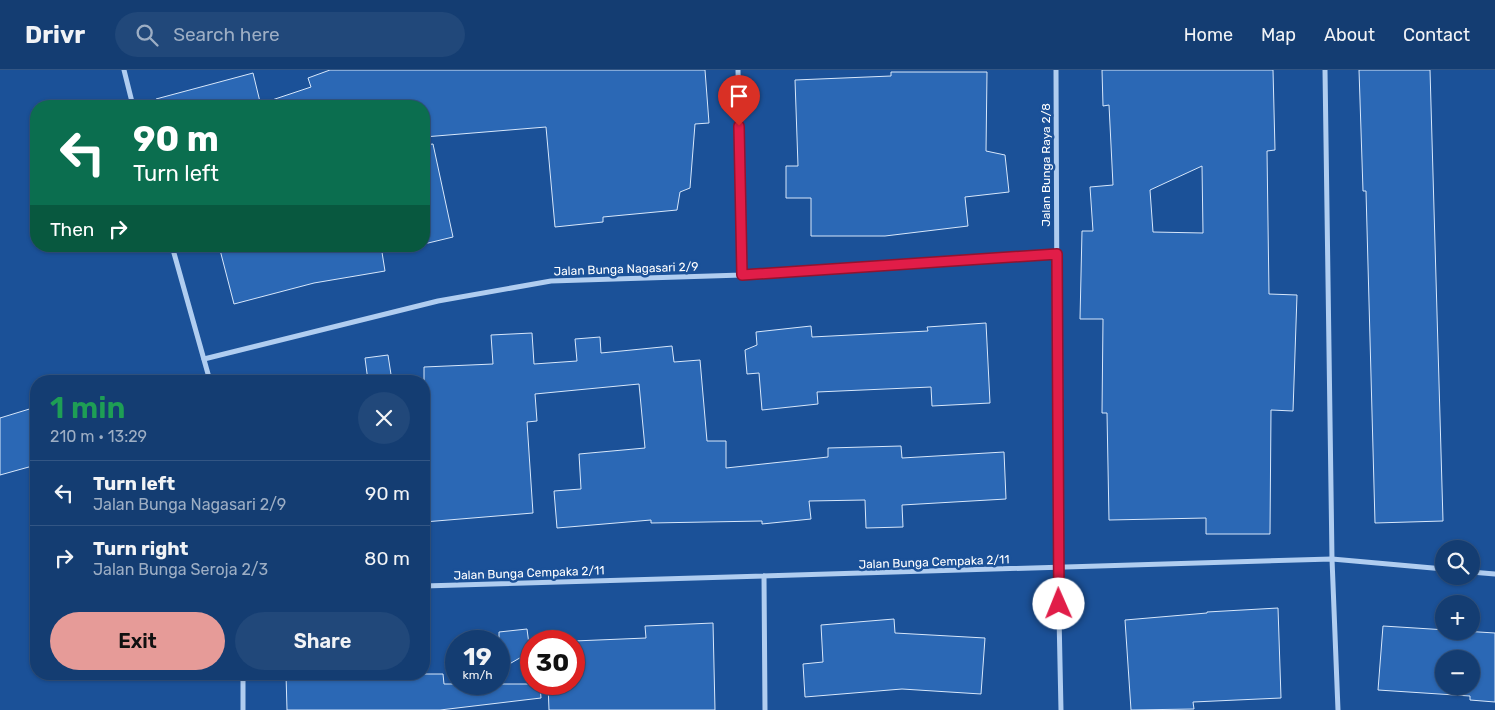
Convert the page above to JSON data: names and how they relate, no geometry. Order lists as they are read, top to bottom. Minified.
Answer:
{"streets":{"street":["Jalan Bunga Raya 2/8","Jalan Bunga Nagasari 2/9","Jalan Bunga Cempaka 2/11"]},"crossings":[["Jalan Bunga Raya 2/8","Jalan Bunga Nagasari 2/9"],["Jalan Bunga Raya 2/8","Jalan Bunga Cempaka 2/11"]],"page":{"header":"Drivr","search":"Search here","nav":["Home","Map","About","Contact"],"turn":["90 m","Turn left"],"then":"Then","heading":["1 min","210 m · 13:29"],"list":[{"name":"Turn left","note":"Jalan Bunga Nagasari 2/9","value":"90 m"},{"name":"Turn right","note":"Jalan Bunga Seroja 2/3","value":"80 m"}],"map_buttons":["+","−"],"buttons":["Exit","Share"],"speed":"19 km/h","limit":"30"}}
